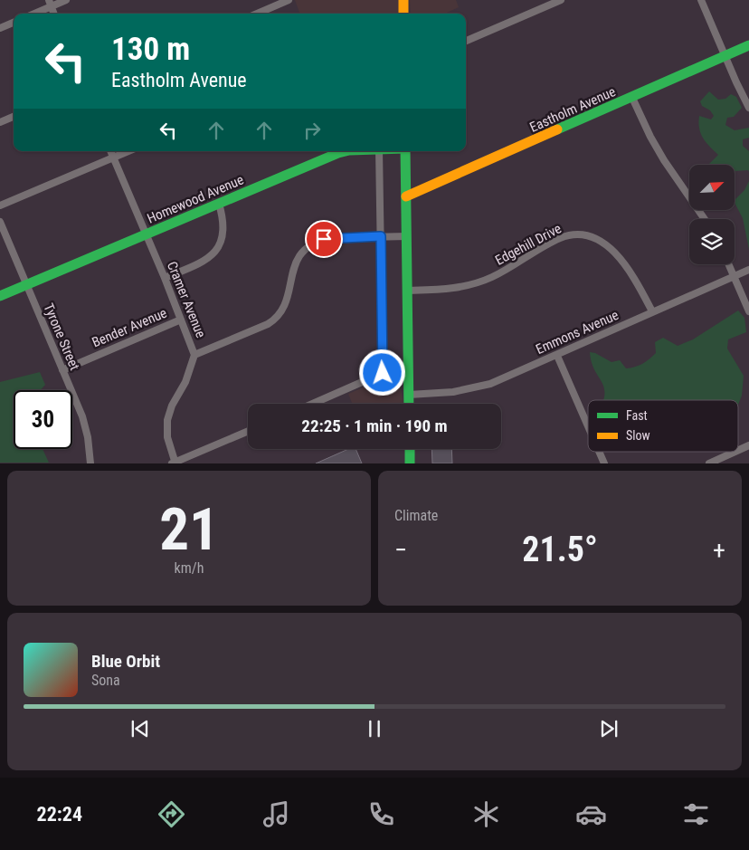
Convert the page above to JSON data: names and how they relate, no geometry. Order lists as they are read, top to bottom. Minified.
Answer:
{"streets":{"street":["Eastholm Avenue","Homewood Avenue","Edgehill Drive","Cramer Avenue","Bender Avenue","Emmons Avenue","Tyrone Street"]},"crossings":[["Homewood Avenue","Cramer Avenue"],["Homewood Avenue","Tyrone Street"],["Edgehill Drive","Emmons Avenue"],["Cramer Avenue","Bender Avenue"],["Bender Avenue","Tyrone Street"]],"legend":["Fast","Slow"],"north":"top right","page":{"turn":["130 m","Eastholm Avenue"],"limit":"30","trip":"22:25 · 1 min · 190 m","tile":[["21","km/h"],"Climate"],"heat":["−","21.5°","+"],"song":["Blue Orbit","Sona"],"tabs":"22:24"}}
